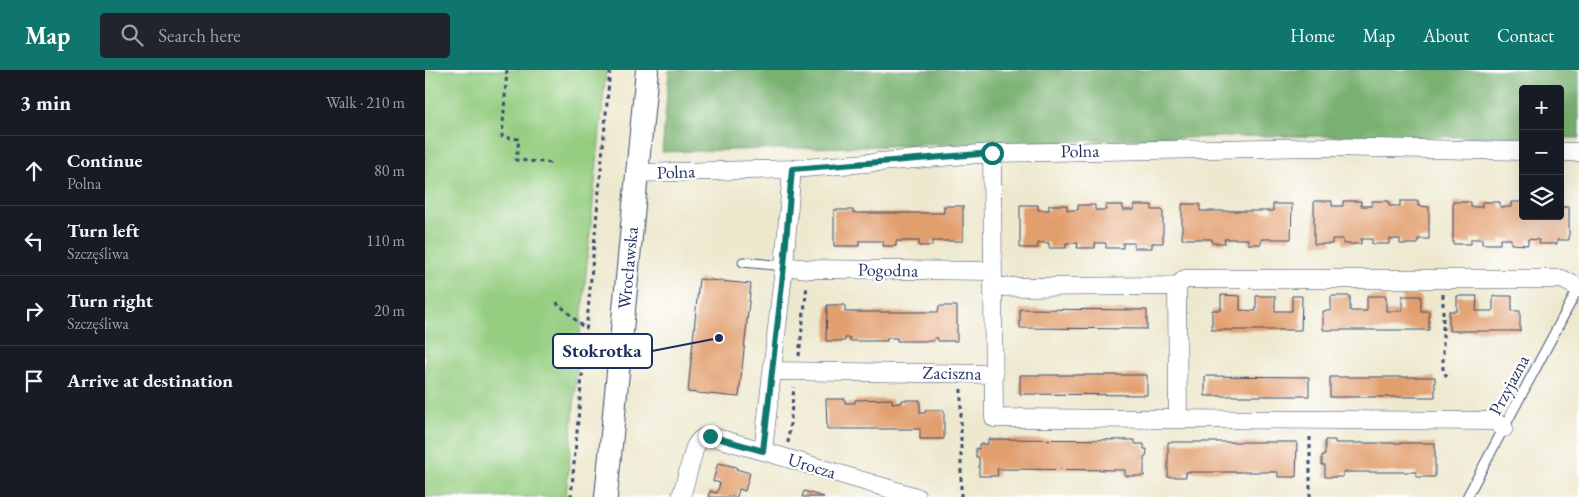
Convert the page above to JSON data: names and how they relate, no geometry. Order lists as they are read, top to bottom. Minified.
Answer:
{"streets":{"street":["Polna","Wrocławska","Pogodna","Zaciszna","Urocza"],"lane":["Przyjazna"]},"crossings":[["Polna","Wrocławska"],["Pogodna","Przyjazna"]],"places":["Stokrotka"],"page":{"header":"Map","search":"Search here","nav":["Home","Map","About","Contact"],"heading":["3 min","Walk · 210 m"],"map_buttons":["+","−"],"list":[["Continue","Polna","80 m"],["Turn left","Szczęśliwa","110 m"],["Turn right","Szczęśliwa","20 m"],"Arrive at destination"]}}
